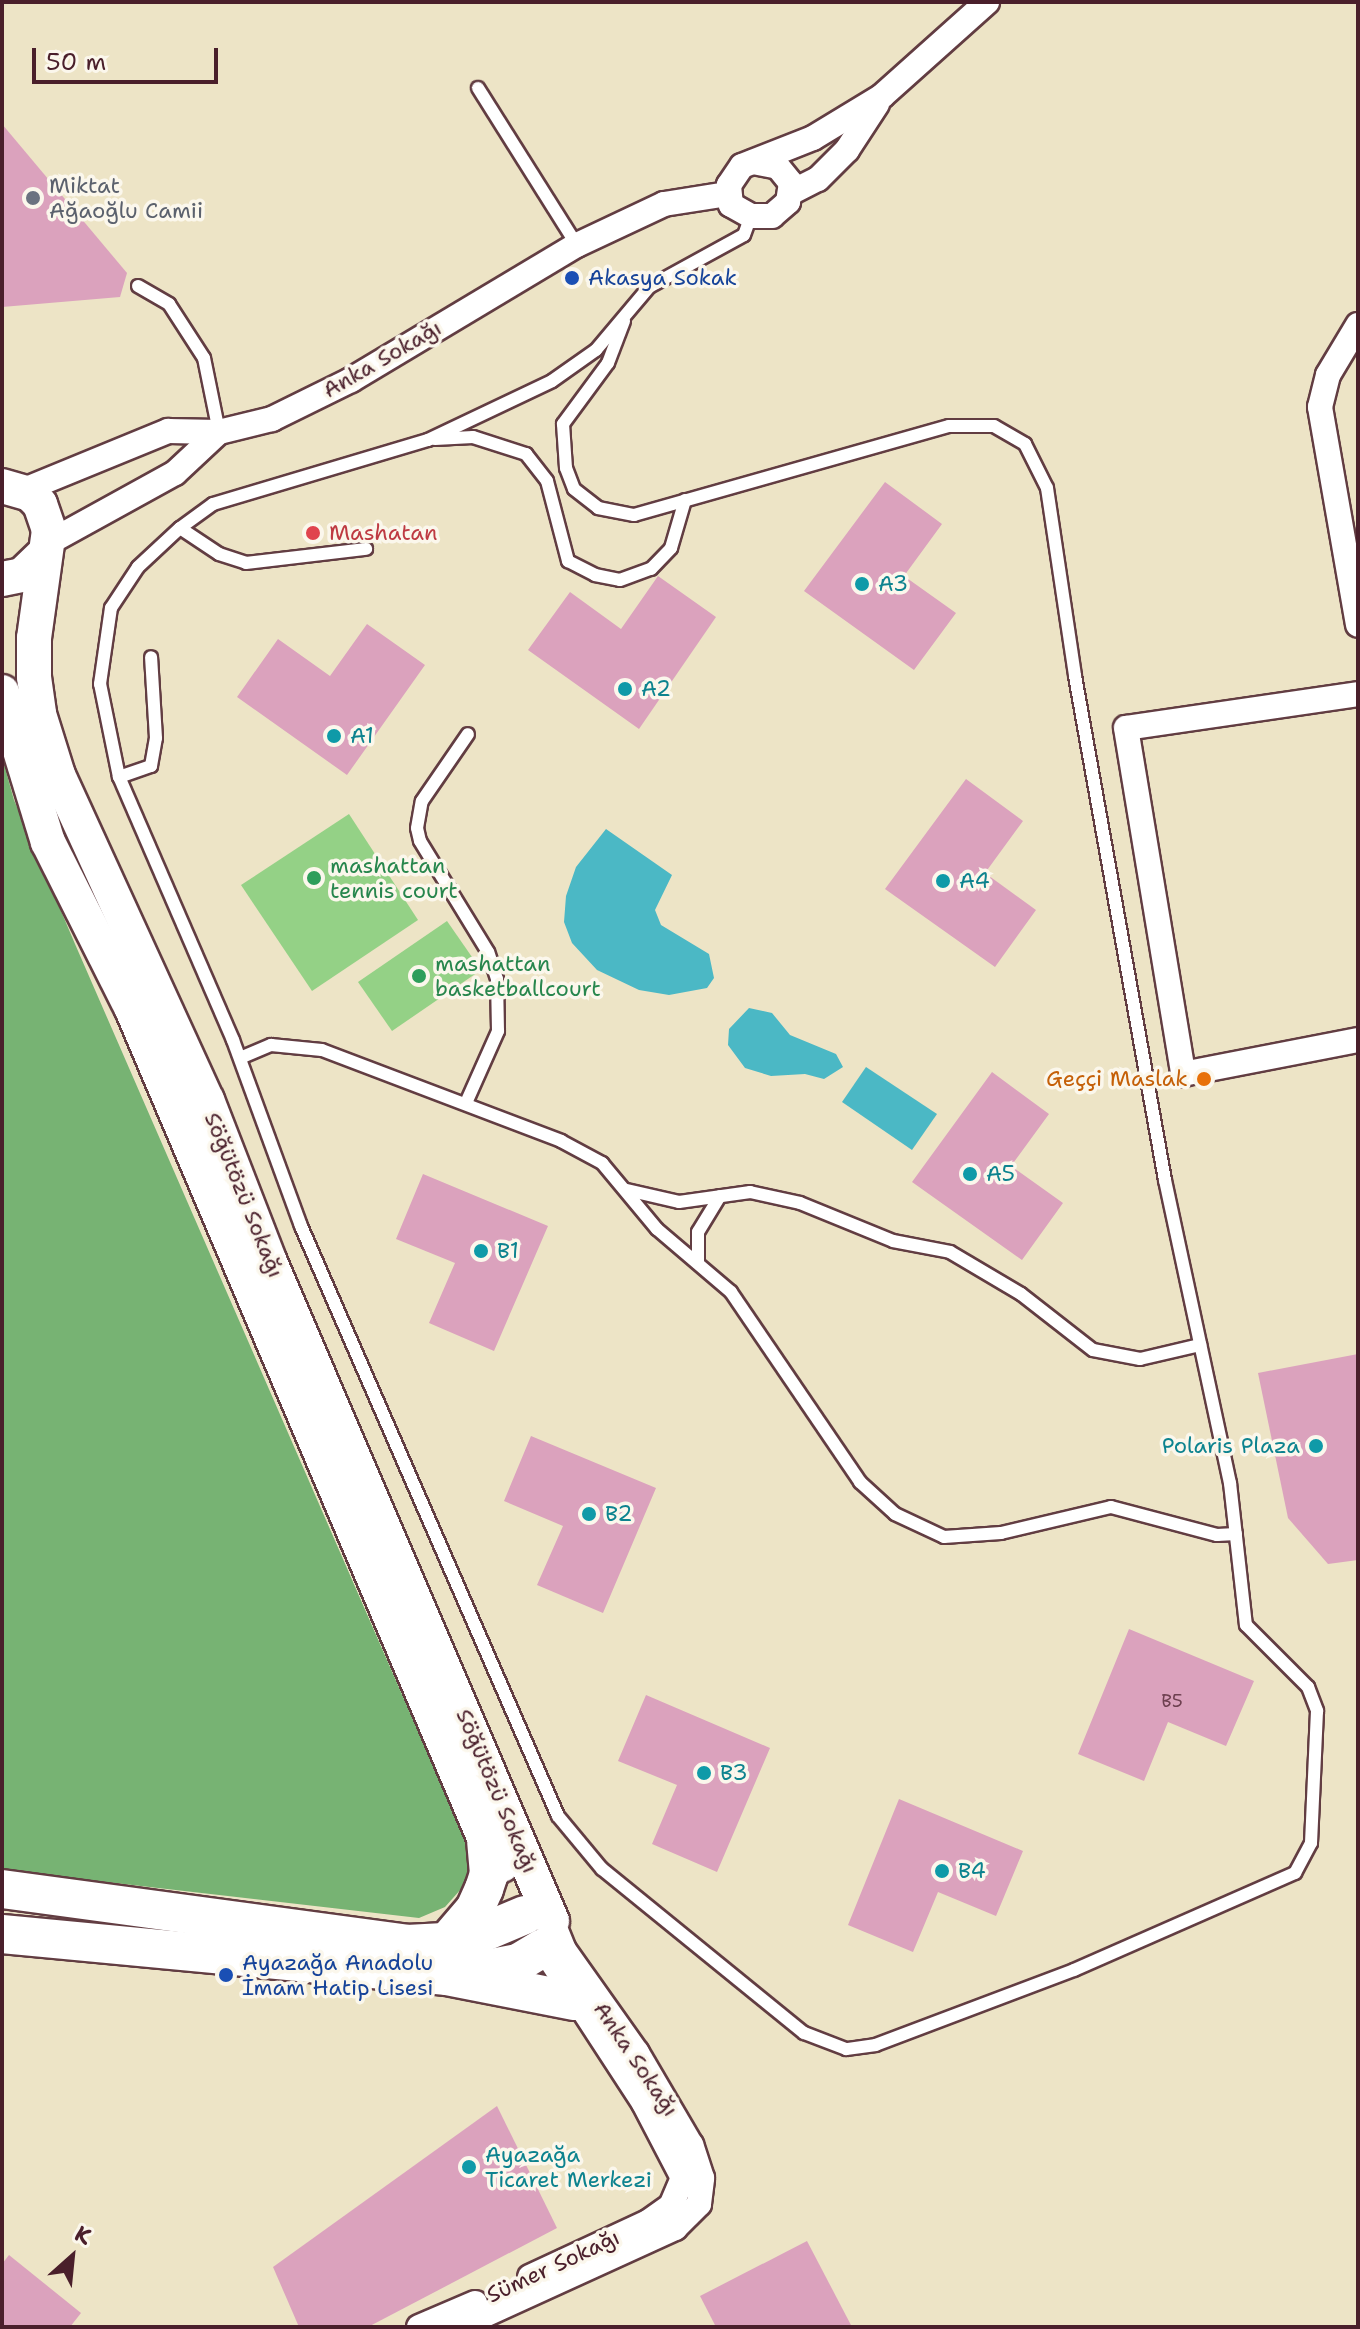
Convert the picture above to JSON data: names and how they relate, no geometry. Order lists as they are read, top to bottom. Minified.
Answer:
{"streets":{"street":["Anka Sokağı","Söğütözü Sokağı","Sümer Sokağı"]},"crossings":[["Anka Sokağı","Söğütözü Sokağı"],["Anka Sokağı","Sümer Sokağı"]],"places":["Miktat Ağaoğlu Camii","Akasya Sokak","Mashatan","A3","A2","A1","mashattan tennis court","A4","mashattan basketballcourt","Geççi Maslak","A5","B1","Polaris Plaza","B2","B3","B4","Ayazağa Anadolu İmam Hatip Lisesi","Ayazağa Ticaret Merkezi"],"house_numbers":["B5"],"scale_bar":"50 m","north":"top right"}
